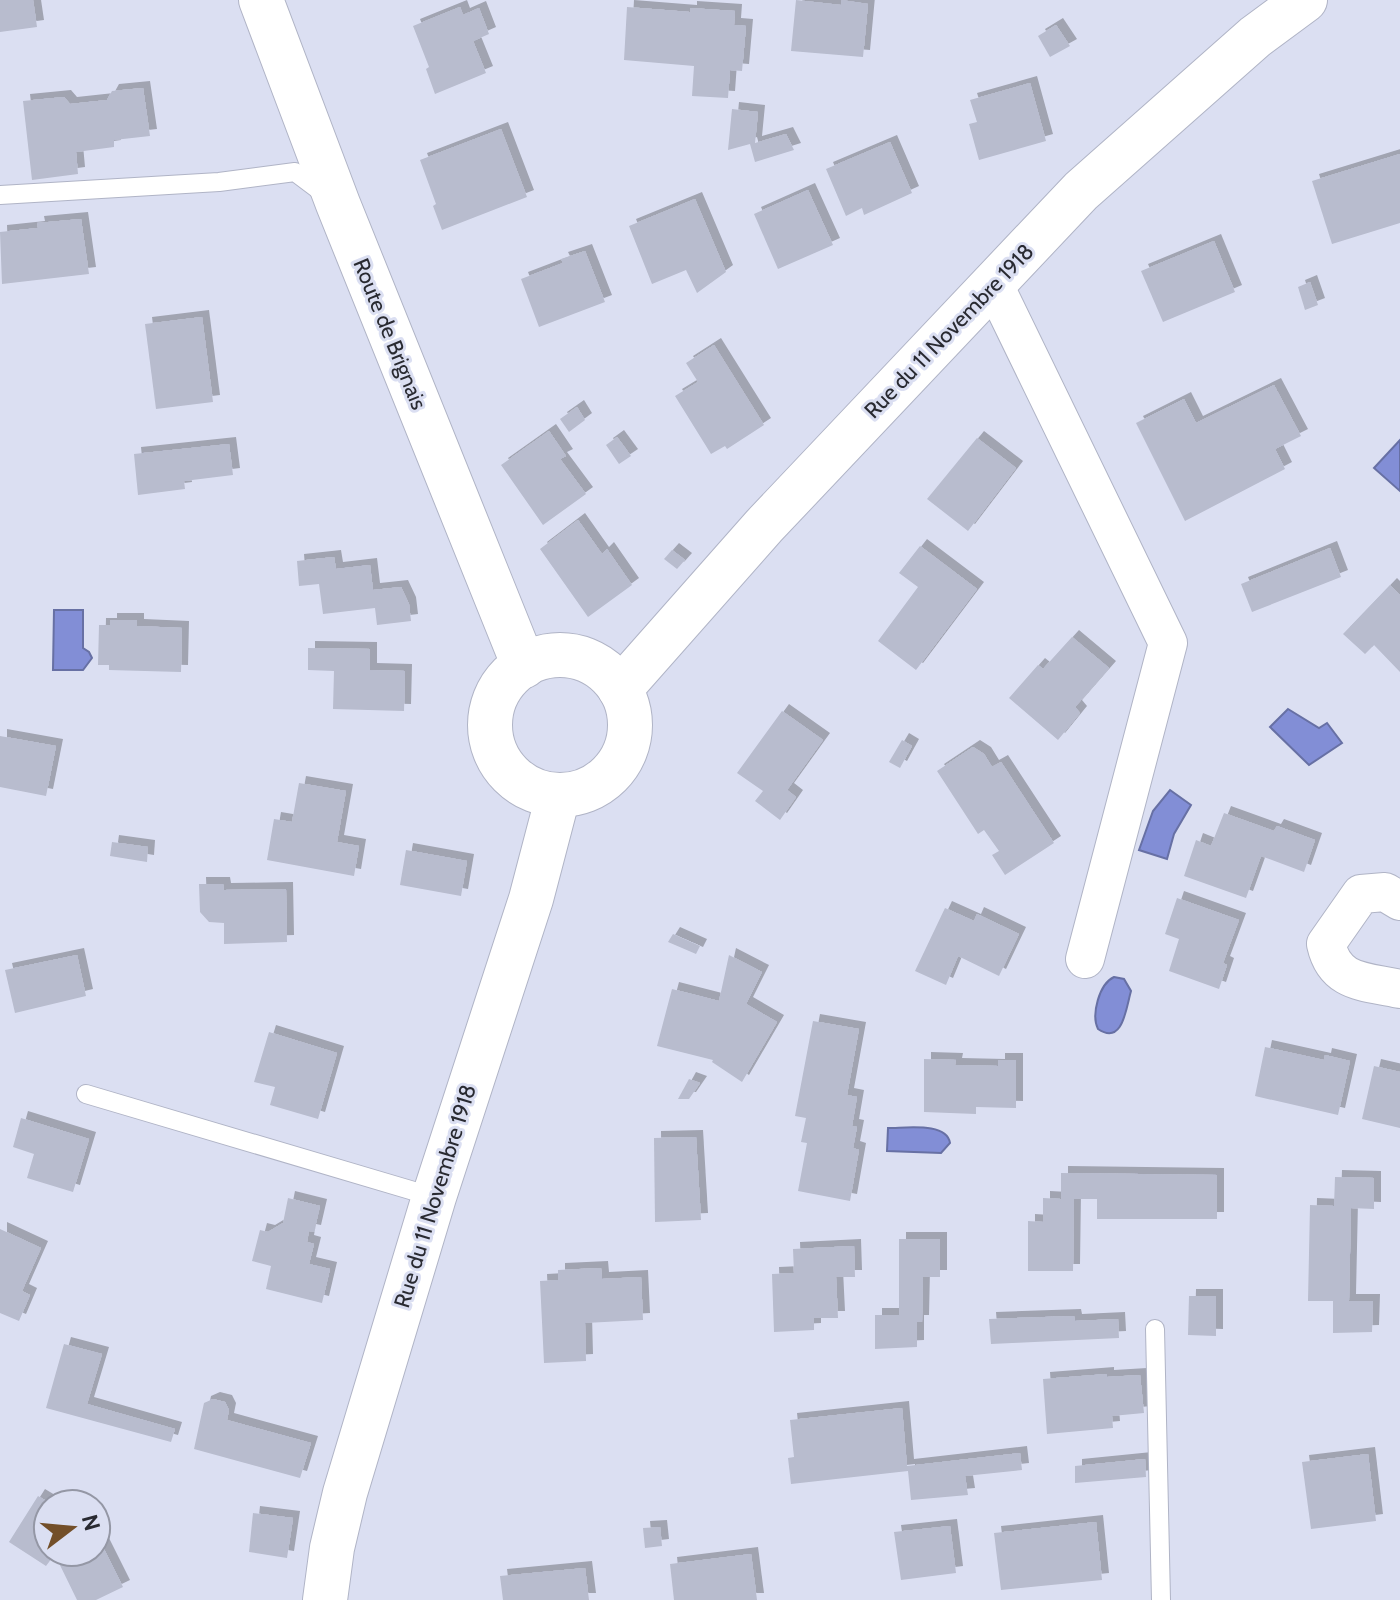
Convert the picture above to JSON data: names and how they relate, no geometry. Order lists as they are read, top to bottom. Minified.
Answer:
{"streets":{"street":["Rue du 11 Novembre 1918","Route de Brignais"]},"crossings":[["Rue du 11 Novembre 1918","Route de Brignais"]],"north":"right"}
